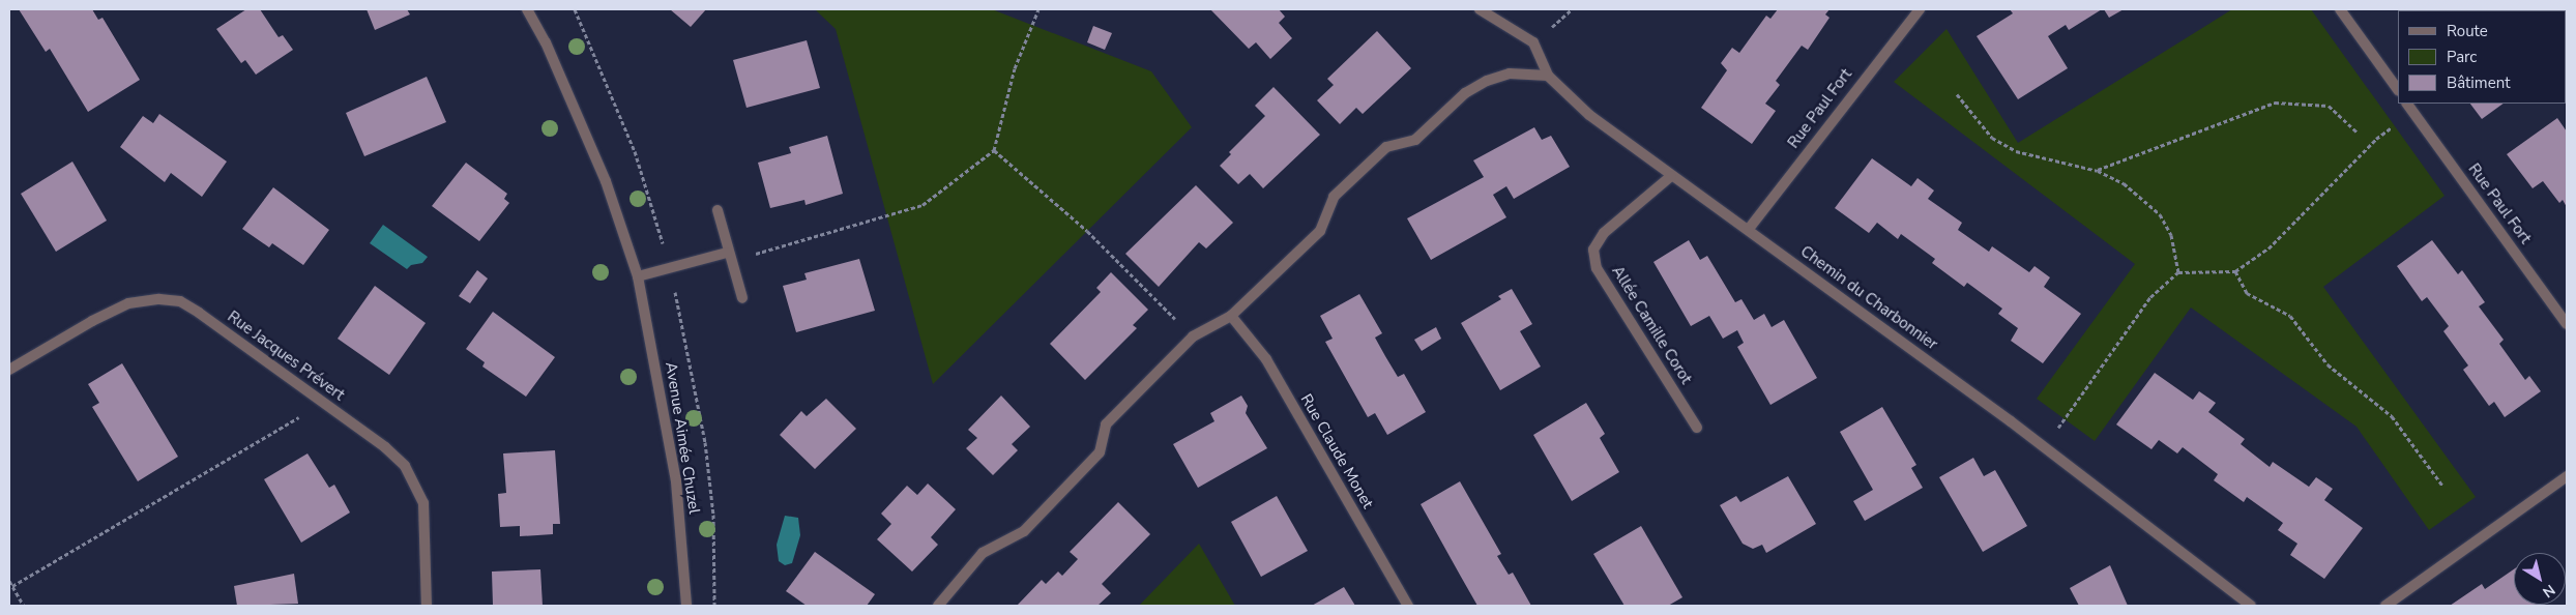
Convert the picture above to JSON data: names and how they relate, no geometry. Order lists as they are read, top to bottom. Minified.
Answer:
{"streets":{"street":["Rue Paul Fort","Chemin du Charbonnier","Allée Camille Corot","Rue Jacques Prévert","Avenue Aimée Chuzel","Rue Claude Monet"]},"crossings":[["Rue Paul Fort","Chemin du Charbonnier"],["Chemin du Charbonnier","Allée Camille Corot"]],"legend":["Route","Parc","Bâtiment"],"north":"bottom right"}
